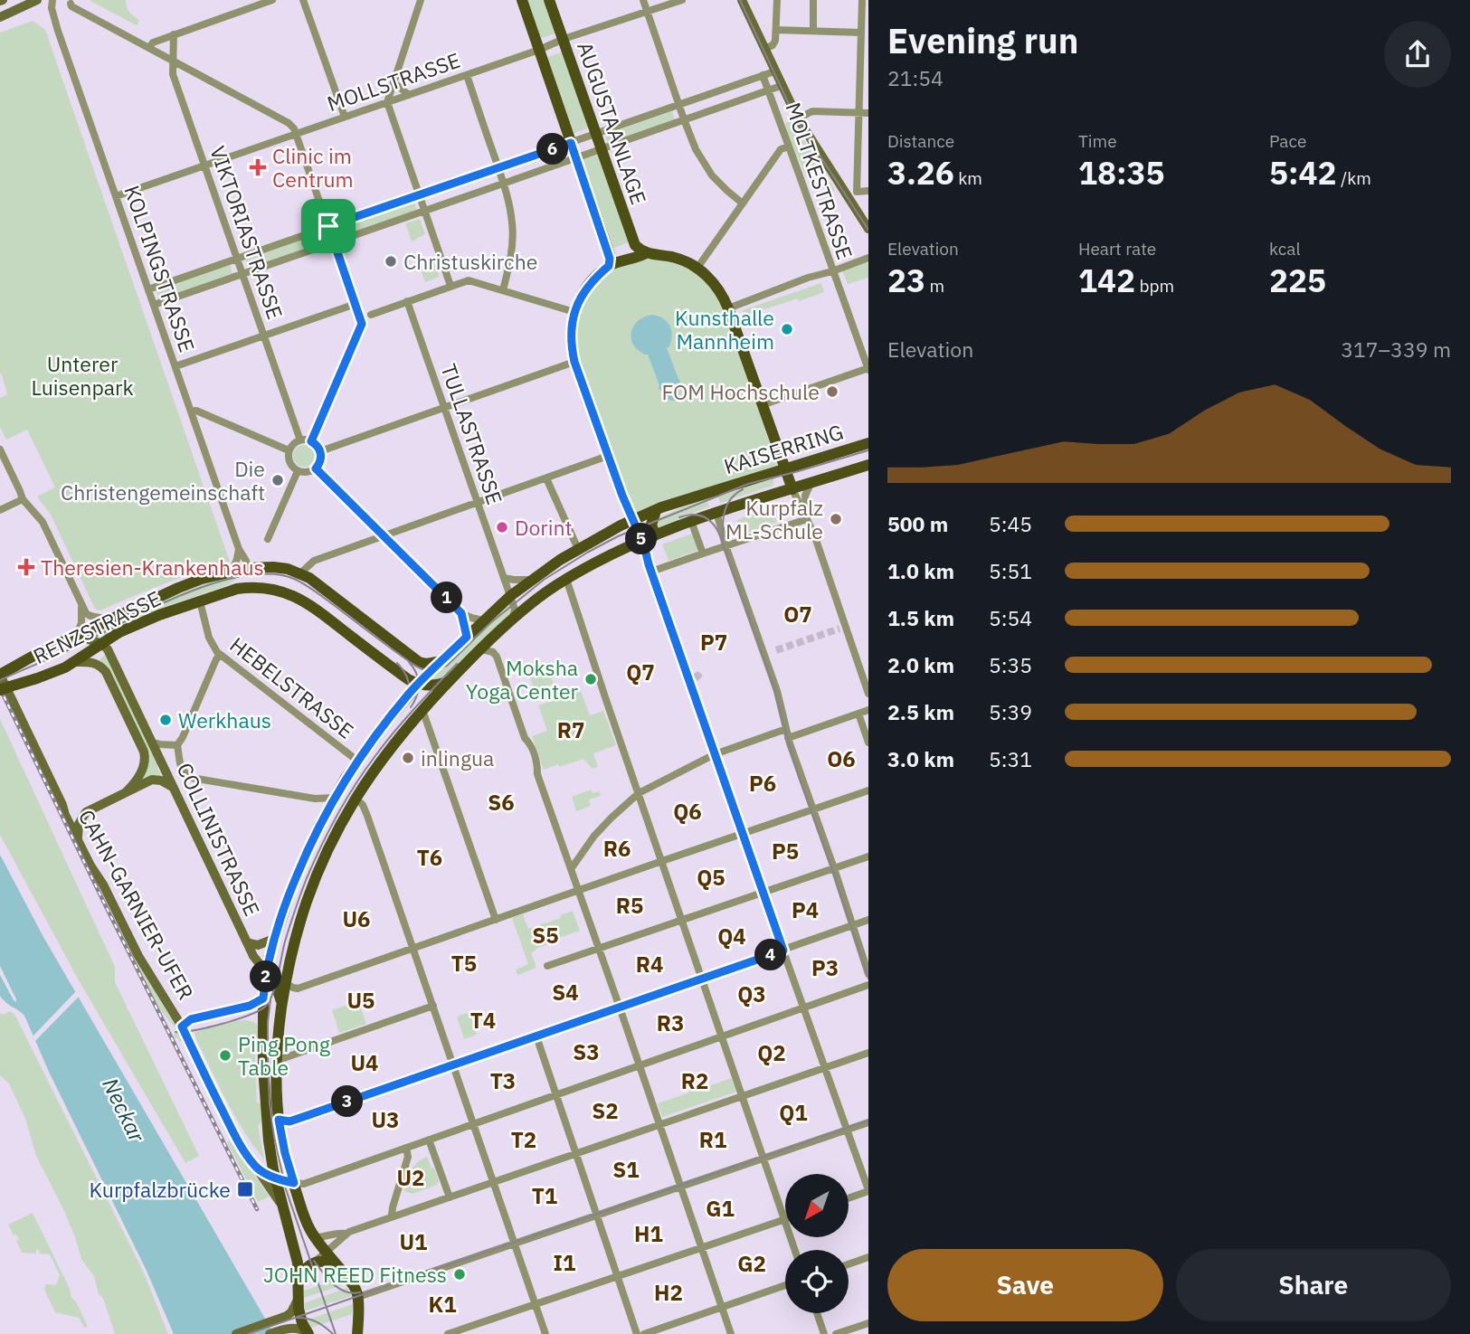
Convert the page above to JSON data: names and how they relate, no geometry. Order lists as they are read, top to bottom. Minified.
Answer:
{"streets":{"main road":["AUGUSTAANLAGE","KAISERRING","RENZSTRASSE"],"street":["MOLLSTRASSE","MOLTKESTRASSE","VIKTORIASTRASSE","KOLPINGSTRASSE","TULLASTRASSE","HEBELSTRASSE","COLLINISTRASSE","CAHN-GARNIER-UFER"]},"crossings":[["MOLLSTRASSE","AUGUSTAANLAGE"],["MOLLSTRASSE","VIKTORIASTRASSE"],["MOLLSTRASSE","KOLPINGSTRASSE"],["KOLPINGSTRASSE","RENZSTRASSE"],["TULLASTRASSE","KAISERRING"],["KAISERRING","RENZSTRASSE"],["KAISERRING","HEBELSTRASSE"],["KAISERRING","COLLINISTRASSE"],["KAISERRING","CAHN-GARNIER-UFER"],["RENZSTRASSE","HEBELSTRASSE"],["RENZSTRASSE","COLLINISTRASSE"],["RENZSTRASSE","CAHN-GARNIER-UFER"]],"districts":["O7","P7","Q7","R7","O6","P6","S6","Q6","R6","P5","T6","Q5","R5","P4","U6","S5","Q4","T5","R4","P3","S4","Q3","U5","T4","R3","S3","Q2","U4","T3","R2","S2","Q1","U3","T2","R1","S1","U2","T1","G1","H1","U1","I1","G2","H2","K1"],"water":["Neckar"],"parks":["Unterer Luisenpark"],"places":{"health":["Clinic im Centrum","Theresien-Krankenhaus"],"other":["Christuskirche","Kunsthalle Mannheim","FOM Hochschule","Die Christengemeinschaft","Kurpfalz ML-Schule","Dorint","Moksha Yoga Center","Werkhaus","inlingua","Ping Pong Table","JOHN REED Fitness"],"transit":["Kurpfalzbrücke"]},"north":"bottom left","page":{"heading":["Evening run","21:54"],"stats":[["Distance","3.26 km"],["Time","18:35"],["Pace","5:42 /km"],["Elevation","23 m"],["Heart rate","142 bpm"],["kcal","225"]],"pins":["6","5","1","4","2","3"],"chart":["Elevation","317–339 m"],"list":[{"name":"500 m","note":"5:45"},{"name":"1.0 km","note":"5:51"},{"name":"1.5 km","note":"5:54"},{"name":"2.0 km","note":"5:35"},{"name":"2.5 km","note":"5:39"},{"name":"3.0 km","note":"5:31"}],"buttons":["Save","Share"]}}
